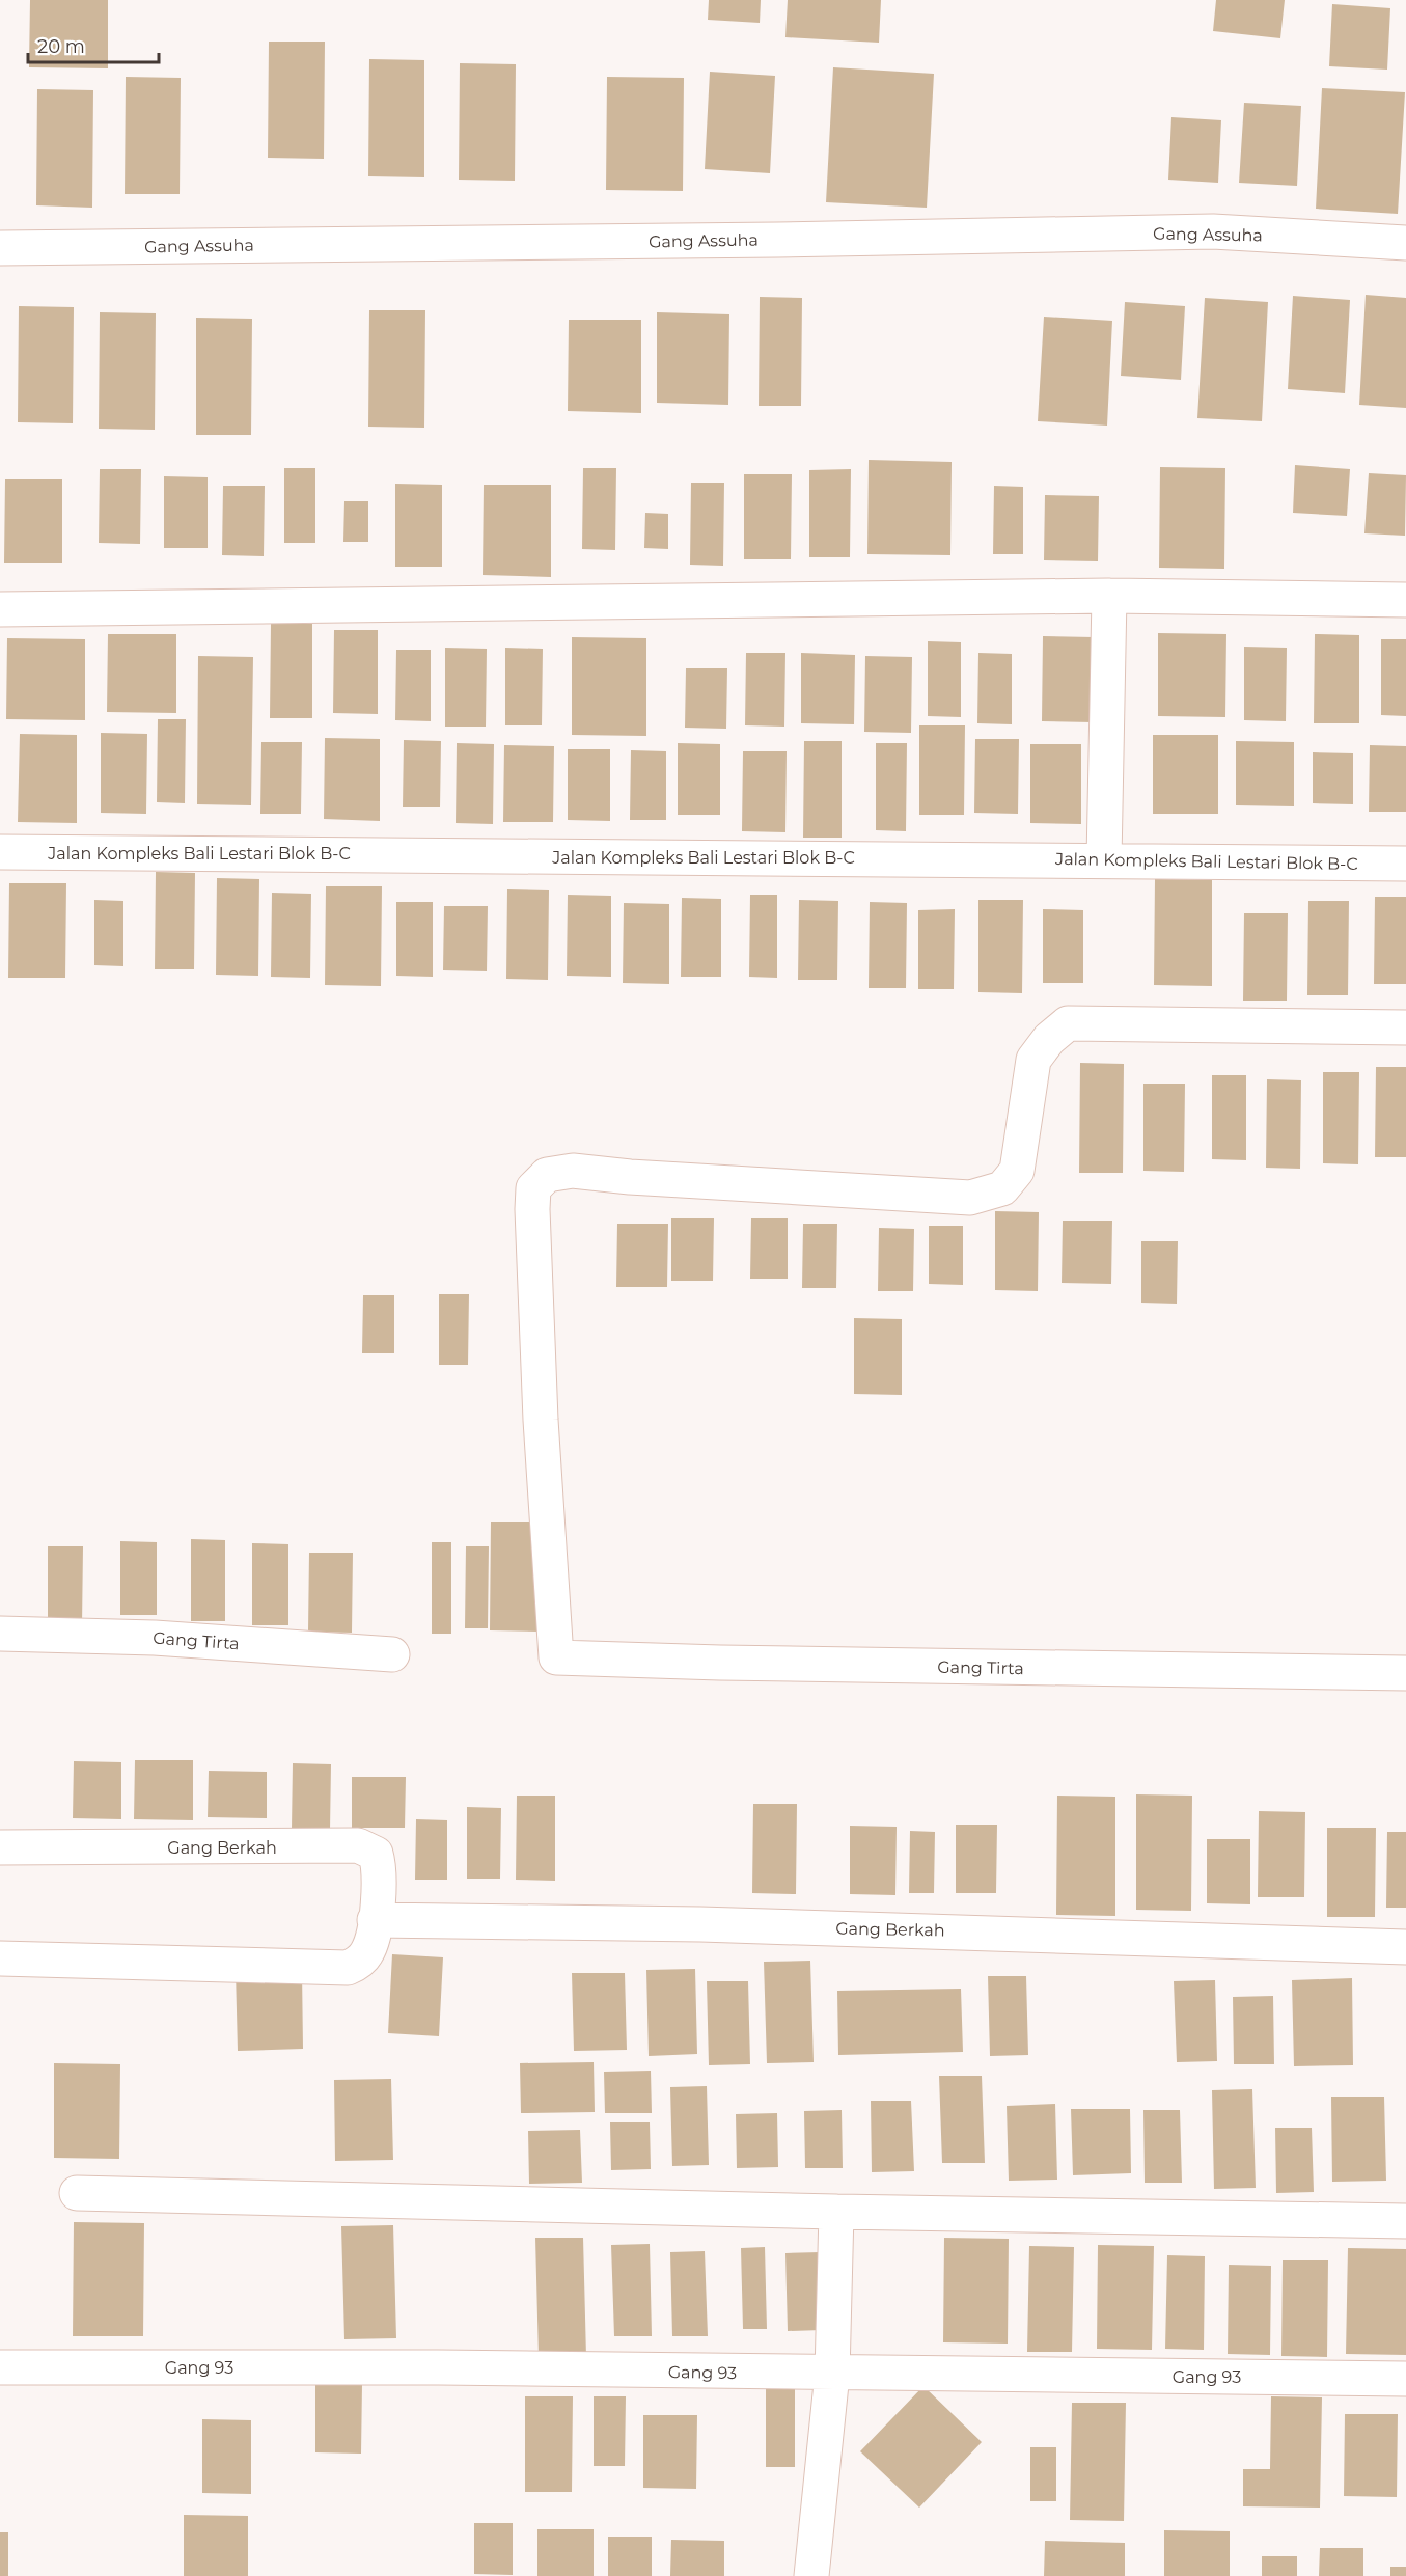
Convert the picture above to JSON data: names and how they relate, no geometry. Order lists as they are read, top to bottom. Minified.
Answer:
{"streets":{"street":["Gang Assuha","Jalan Kompleks Bali Lestari Blok B-C","Gang Tirta","Gang Berkah","Gang 93"]},"scale_bar":"20 m"}
